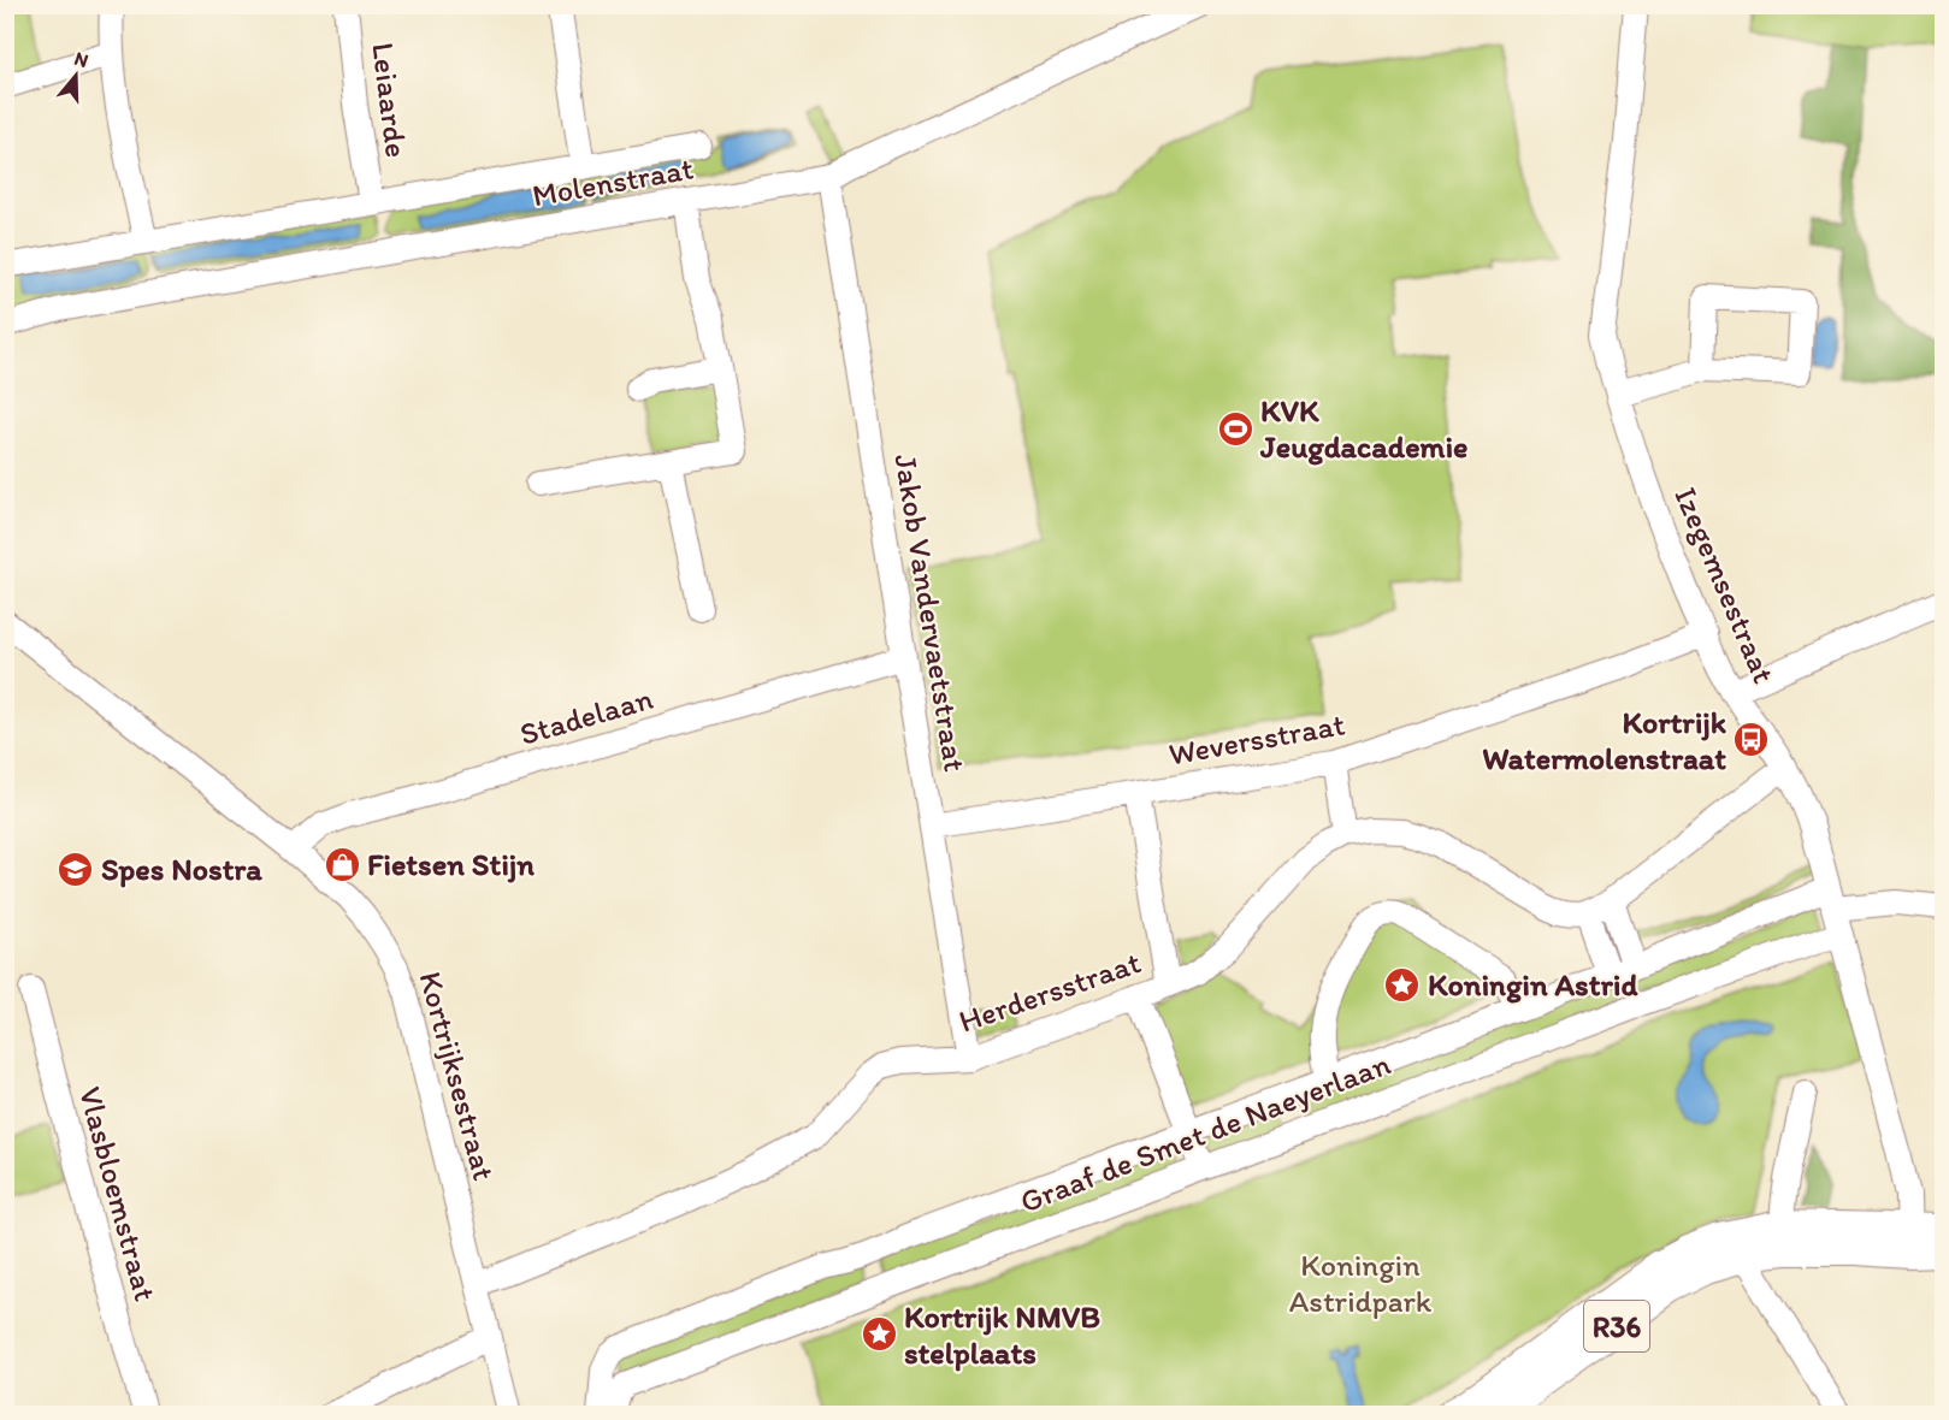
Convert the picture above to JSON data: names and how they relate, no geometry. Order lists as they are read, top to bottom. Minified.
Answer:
{"streets":{"main road":["R36"],"street":["Leiaarde","Molenstraat","Izegemsestraat","Jakob Vandervaetstraat","Stadelaan","Weversstraat","Herdersstraat","Kortrijksestraat","Graaf de Smet de Naeyerlaan","Vlasbloemstraat"]},"crossings":[["Leiaarde","Molenstraat"],["Molenstraat","Jakob Vandervaetstraat"],["Izegemsestraat","Weversstraat"],["Izegemsestraat","Graaf de Smet de Naeyerlaan"],["Izegemsestraat","R36"],["Jakob Vandervaetstraat","Stadelaan"],["Jakob Vandervaetstraat","Weversstraat"],["Jakob Vandervaetstraat","Herdersstraat"],["Stadelaan","Kortrijksestraat"],["Herdersstraat","Kortrijksestraat"]],"parks":["Koningin Astridpark"],"places":{"sports":["KVK Jeugdacademie"],"bus stop":["Kortrijk Watermolenstraat"],"shop":["Fietsen Stijn"],"school or university":["Spes Nostra"],"place":["Koningin Astrid","Kortrijk NMVB stelplaats"]},"north":"top"}
